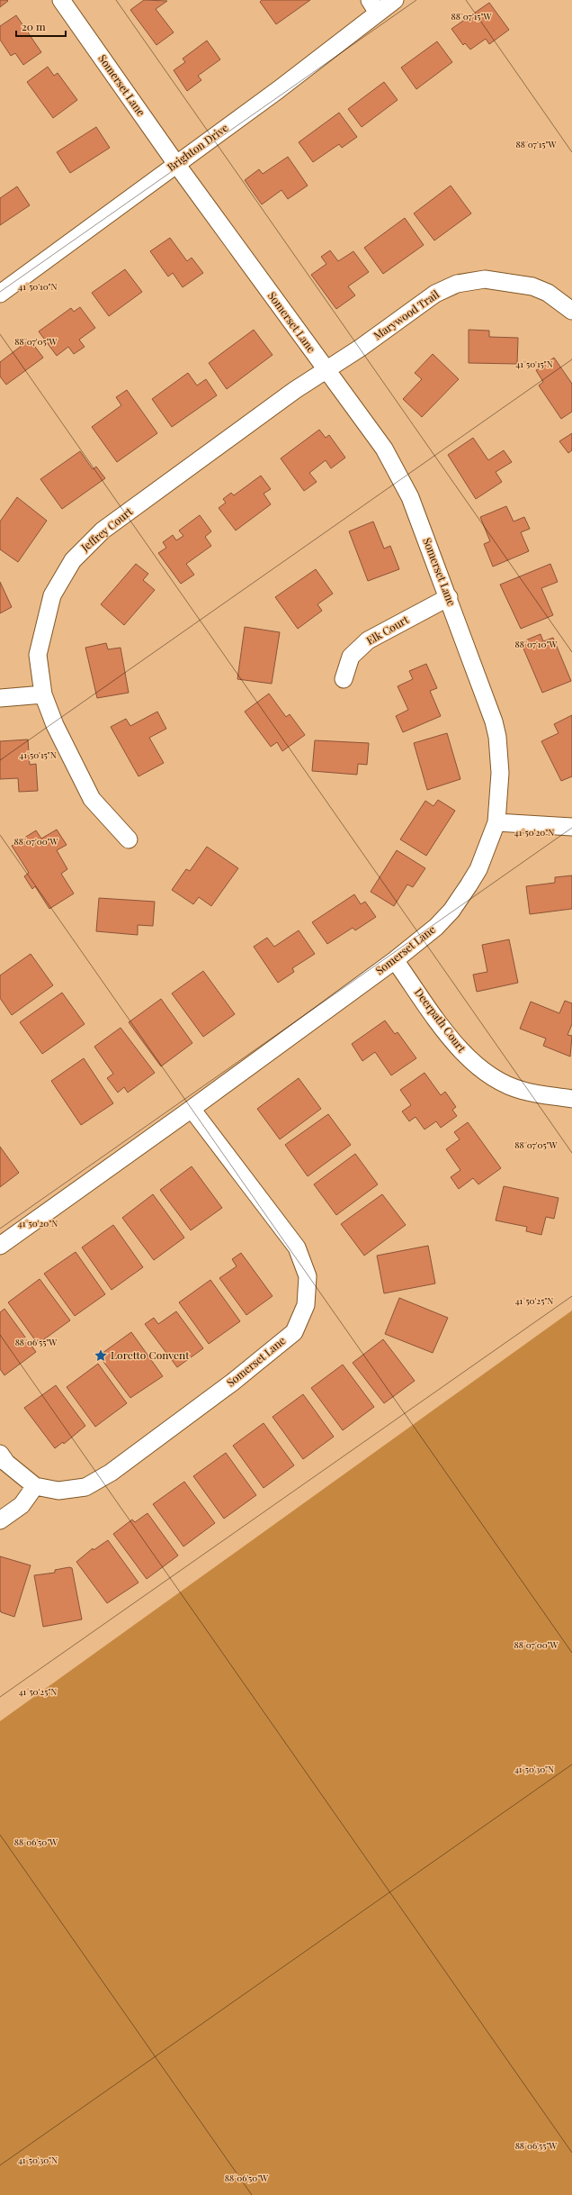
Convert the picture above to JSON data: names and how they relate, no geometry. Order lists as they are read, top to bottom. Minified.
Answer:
{"streets":{"street":["Somerset Lane","Brighton Drive","Marywood Trail","Jeffrey Court","Elk Court","Deerpath Court"]},"crossings":[["Somerset Lane","Brighton Drive"],["Somerset Lane","Marywood Trail"],["Somerset Lane","Jeffrey Court"],["Somerset Lane","Elk Court"],["Somerset Lane","Deerpath Court"],["Marywood Trail","Jeffrey Court"]],"places":{"place":["Loretto Convent"]},"scale_bar":"20 m","coordinates":["88°07'15\"W","41°50'10\"N","88°07'05\"W","41°50'15\"N","88°07'10\"W","41°50'20\"N","88°07'00\"W","41°50'25\"N","88°06'55\"W","41°50'30\"N","88°06'50\"W"]}
